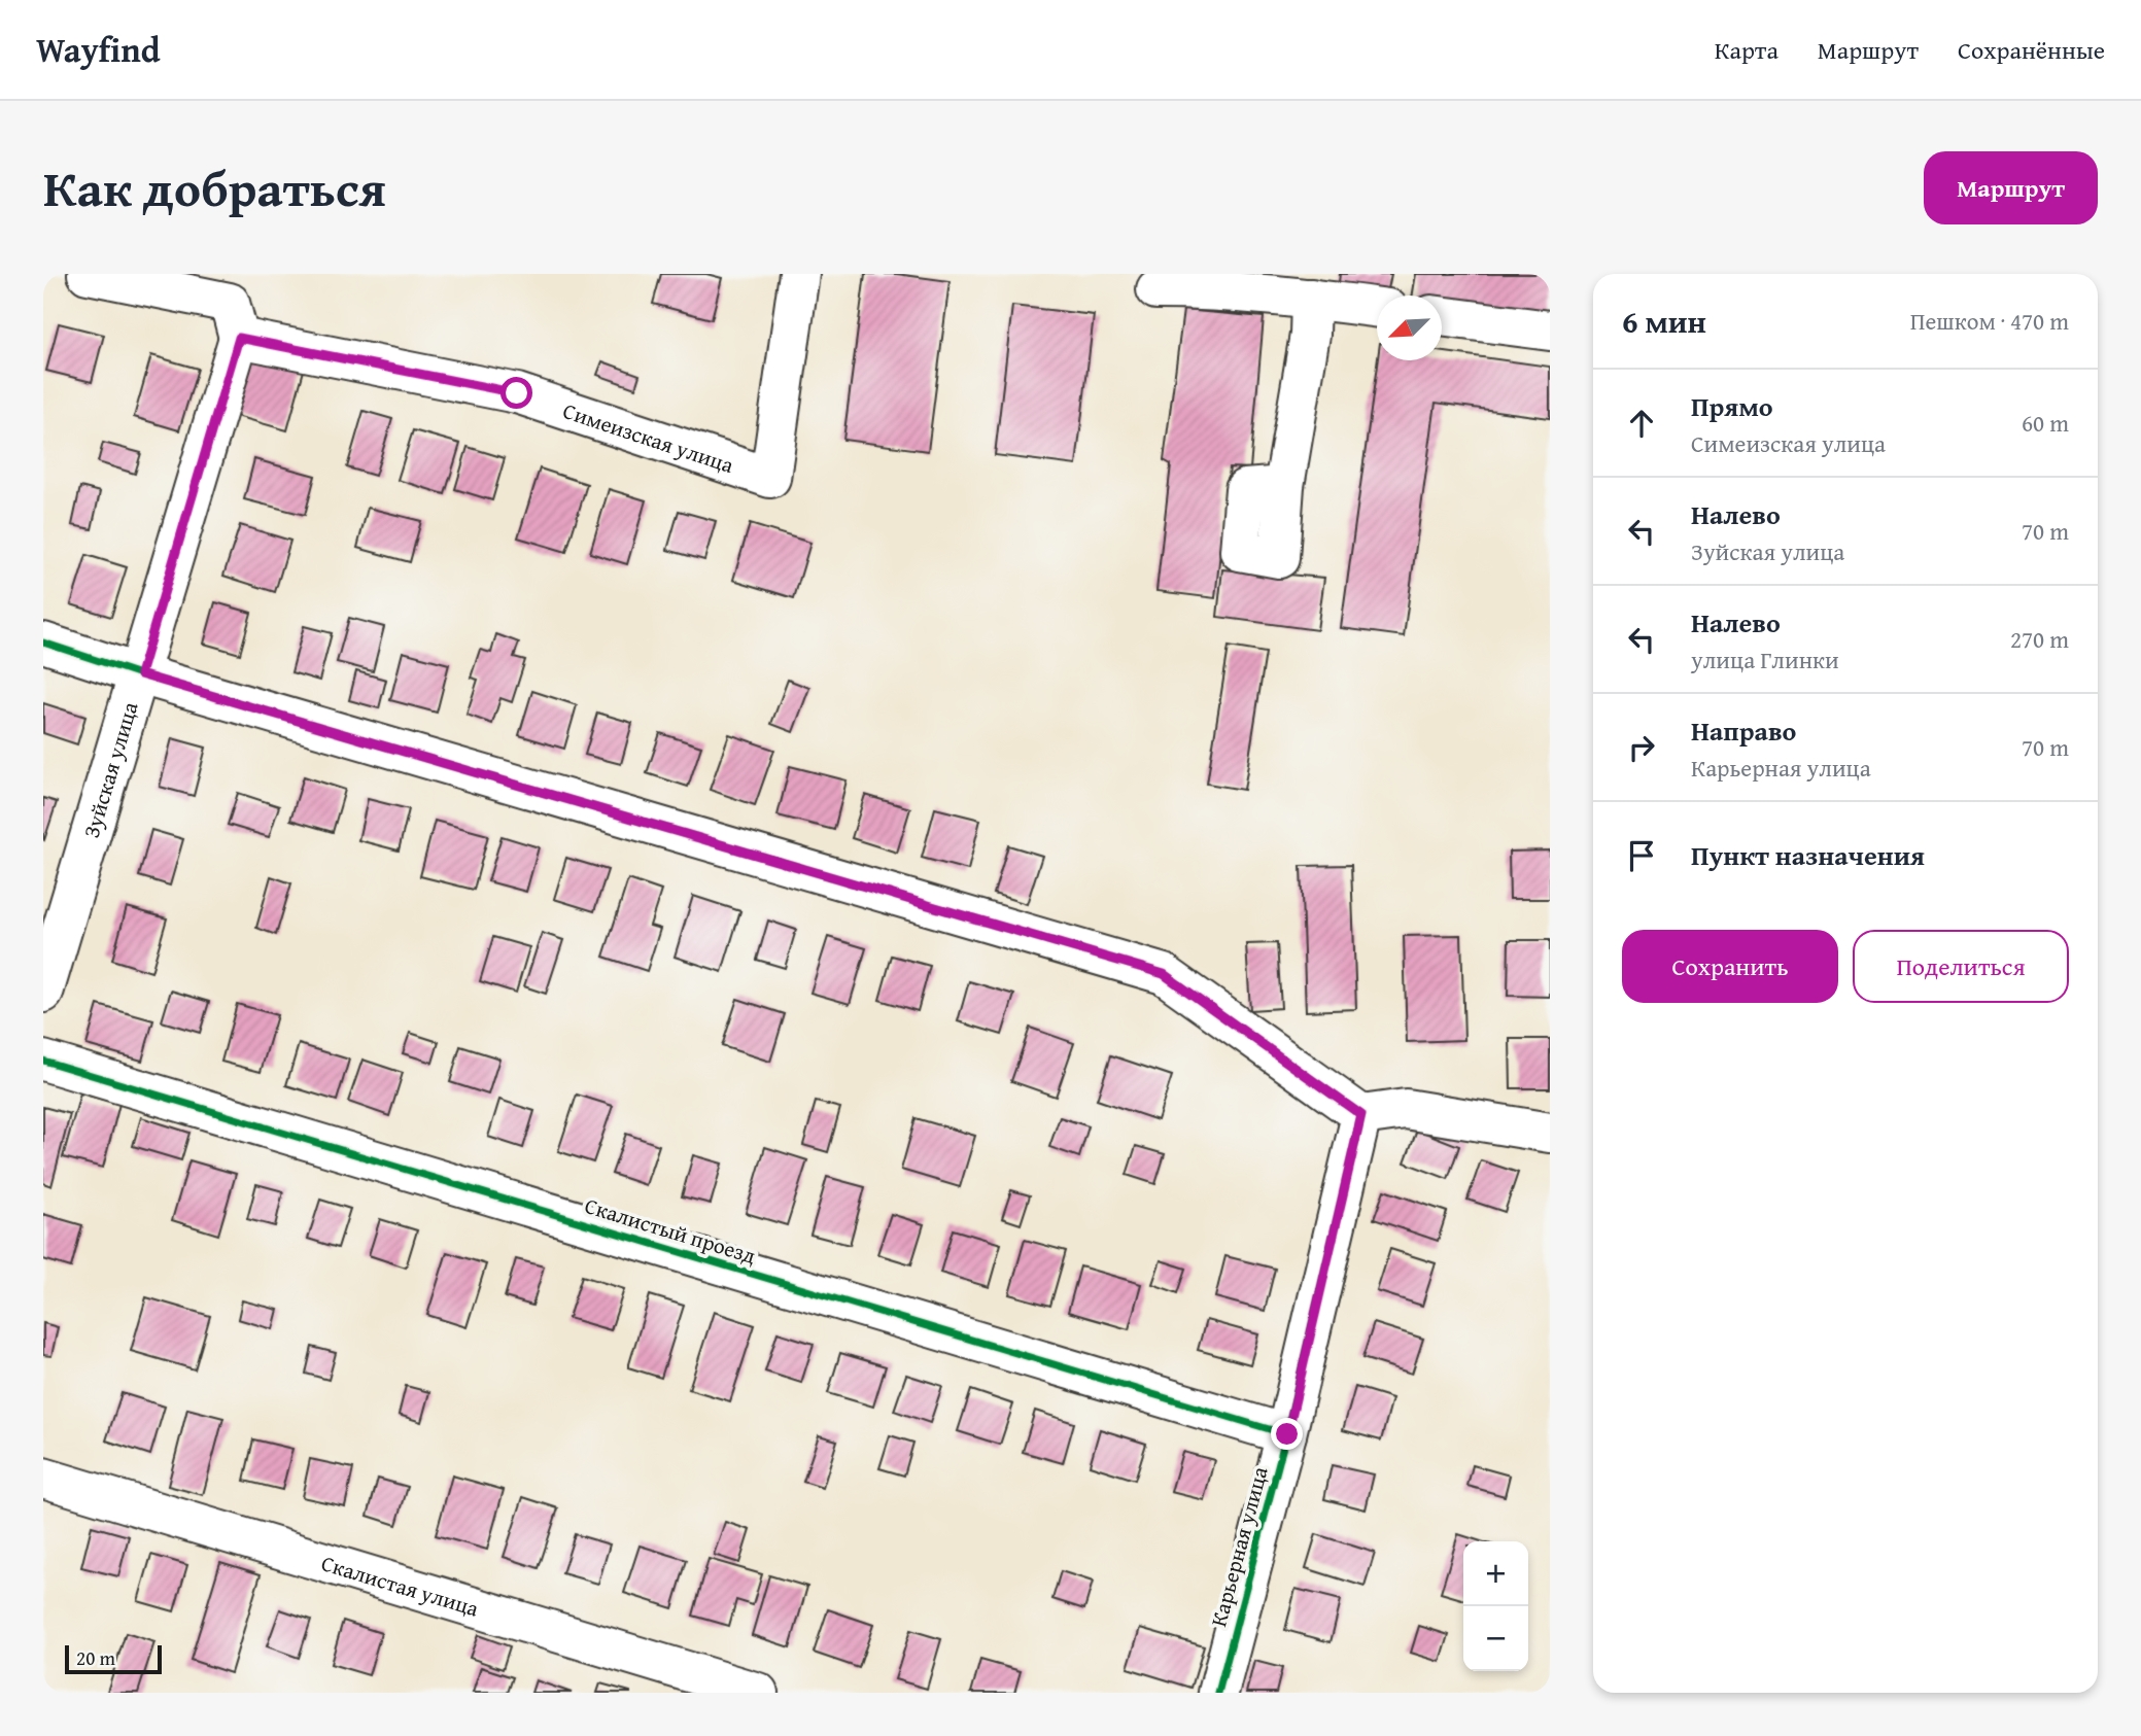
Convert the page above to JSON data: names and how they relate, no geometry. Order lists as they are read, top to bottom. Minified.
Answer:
{"streets":{"street":["Симеизская улица","Зуйская улица","Скалистый проезд","Карьерная улица","Скалистая улица"]},"crossings":[["Симеизская улица","Зуйская улица"],["Скалистый проезд","Карьерная улица"]],"scale_bar":"20 m","north":"bottom left","page":{"header":"Wayfind","nav":["Карта","Маршрут","Сохранённые"],"title":"Как добраться","buttons":["Маршрут",["Сохранить","Поделиться"]],"heading":["6 мин","Пешком · 470 m"],"list":[["Прямо","Симеизская улица","60 m"],["Налево","Зуйская улица","70 m"],["Налево","улица Глинки","270 m"],["Направо","Карьерная улица","70 m"],"Пункт назначения"],"map_buttons":["+","−"],"scale":"20 m"}}
